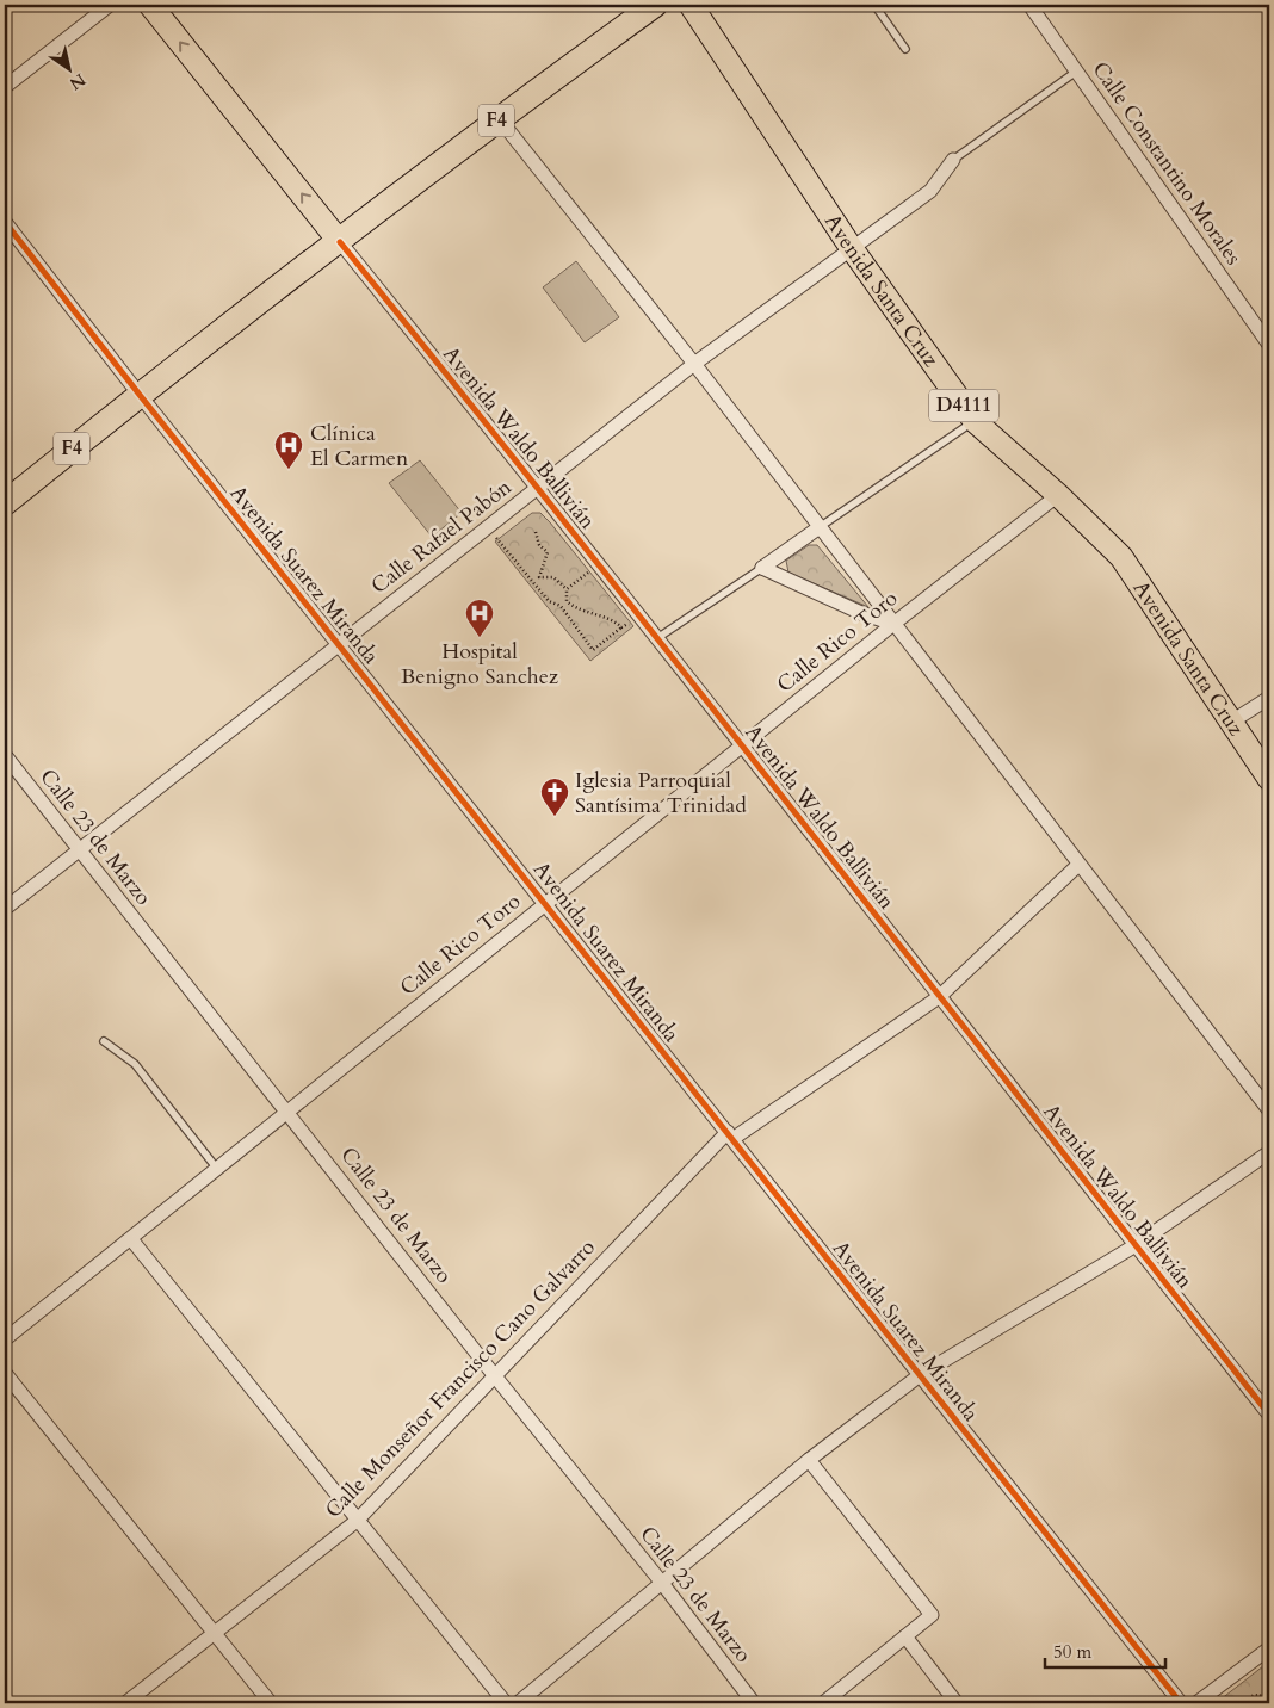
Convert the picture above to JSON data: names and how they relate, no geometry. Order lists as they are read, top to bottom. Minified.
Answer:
{"streets":{"highway":["F4"],"main road":["Avenida Santa Cruz","D4111","Avenida Waldo Ballivián"],"street":["Calle Constantino Morales","Calle Rafael Pabón","Avenida Suarez Miranda","Calle Rico Toro","Calle 23 de Marzo","Calle Monseñor Francisco Cano Galvarro"]},"crossings":[["F4","Avenida Waldo Ballivián"],["F4","Avenida Suarez Miranda"],["Calle Constantino Morales","Calle Rafael Pabón"],["Avenida Santa Cruz","Calle Rafael Pabón"],["Avenida Santa Cruz","Calle Rico Toro"],["Avenida Waldo Ballivián","Calle Rafael Pabón"],["Avenida Waldo Ballivián","Calle Rico Toro"],["Avenida Waldo Ballivián","Calle Monseñor Francisco Cano Galvarro"],["Calle Rafael Pabón","Avenida Suarez Miranda"],["Calle Rafael Pabón","Calle 23 de Marzo"],["Avenida Suarez Miranda","Calle Rico Toro"],["Avenida Suarez Miranda","Calle Monseñor Francisco Cano Galvarro"],["Calle Rico Toro","Calle 23 de Marzo"],["Calle 23 de Marzo","Calle Monseñor Francisco Cano Galvarro"]],"places":{"hospital":["Clínica El Carmen","Hospital Benigno Sanchez"],"church":["Iglesia Parroquial Santísima Trinidad"]},"scale_bar":"50 m","north":"bottom right"}
